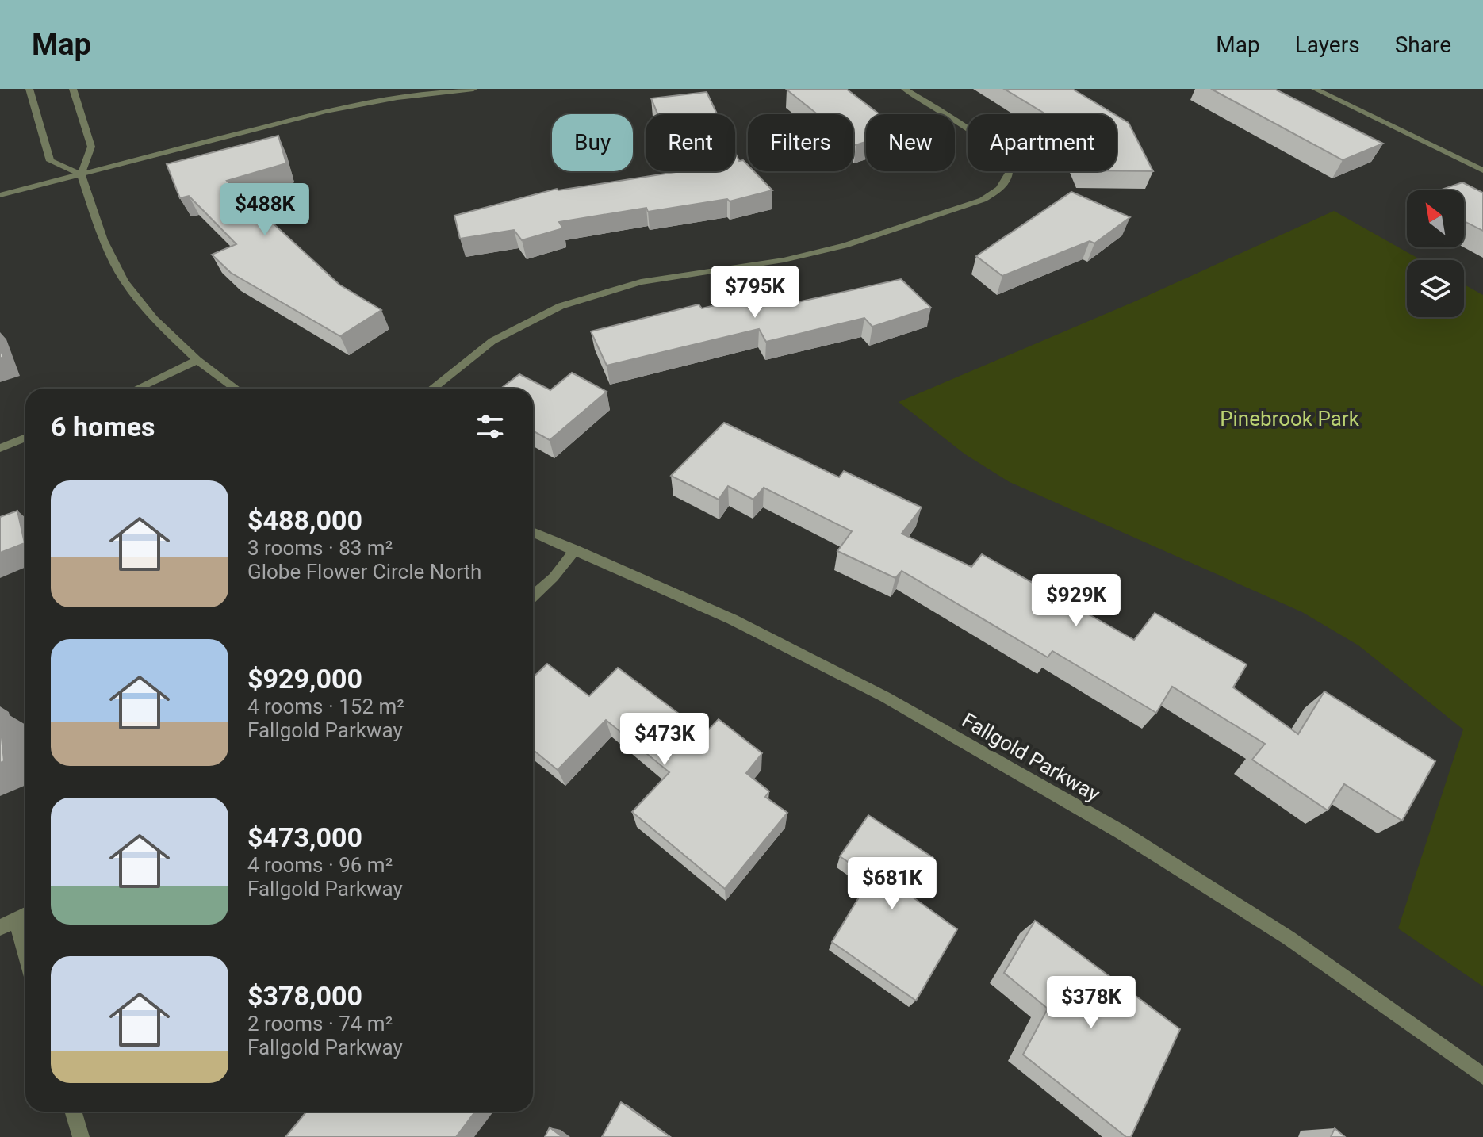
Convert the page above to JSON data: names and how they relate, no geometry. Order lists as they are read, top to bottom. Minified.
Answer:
{"streets":{"street":["Fallgold Parkway"]},"parks":["Pinebrook Park"],"north":"top left","page":{"header":"Map","nav":["Map","Layers","Share"],"chip":["Buy","Rent","Filters","New","Apartment"],"price":["$488K","$795K","$929K","$473K","$681K","$378K"],"heading":"6 homes","list":[{"name":"$488,000","note":"3 rooms · 83 m² · Globe Flower Circle North"},{"name":"$929,000","note":"4 rooms · 152 m² · Fallgold Parkway"},{"name":"$473,000","note":"4 rooms · 96 m² · Fallgold Parkway"},{"name":"$378,000","note":"2 rooms · 74 m² · Fallgold Parkway"}]}}
